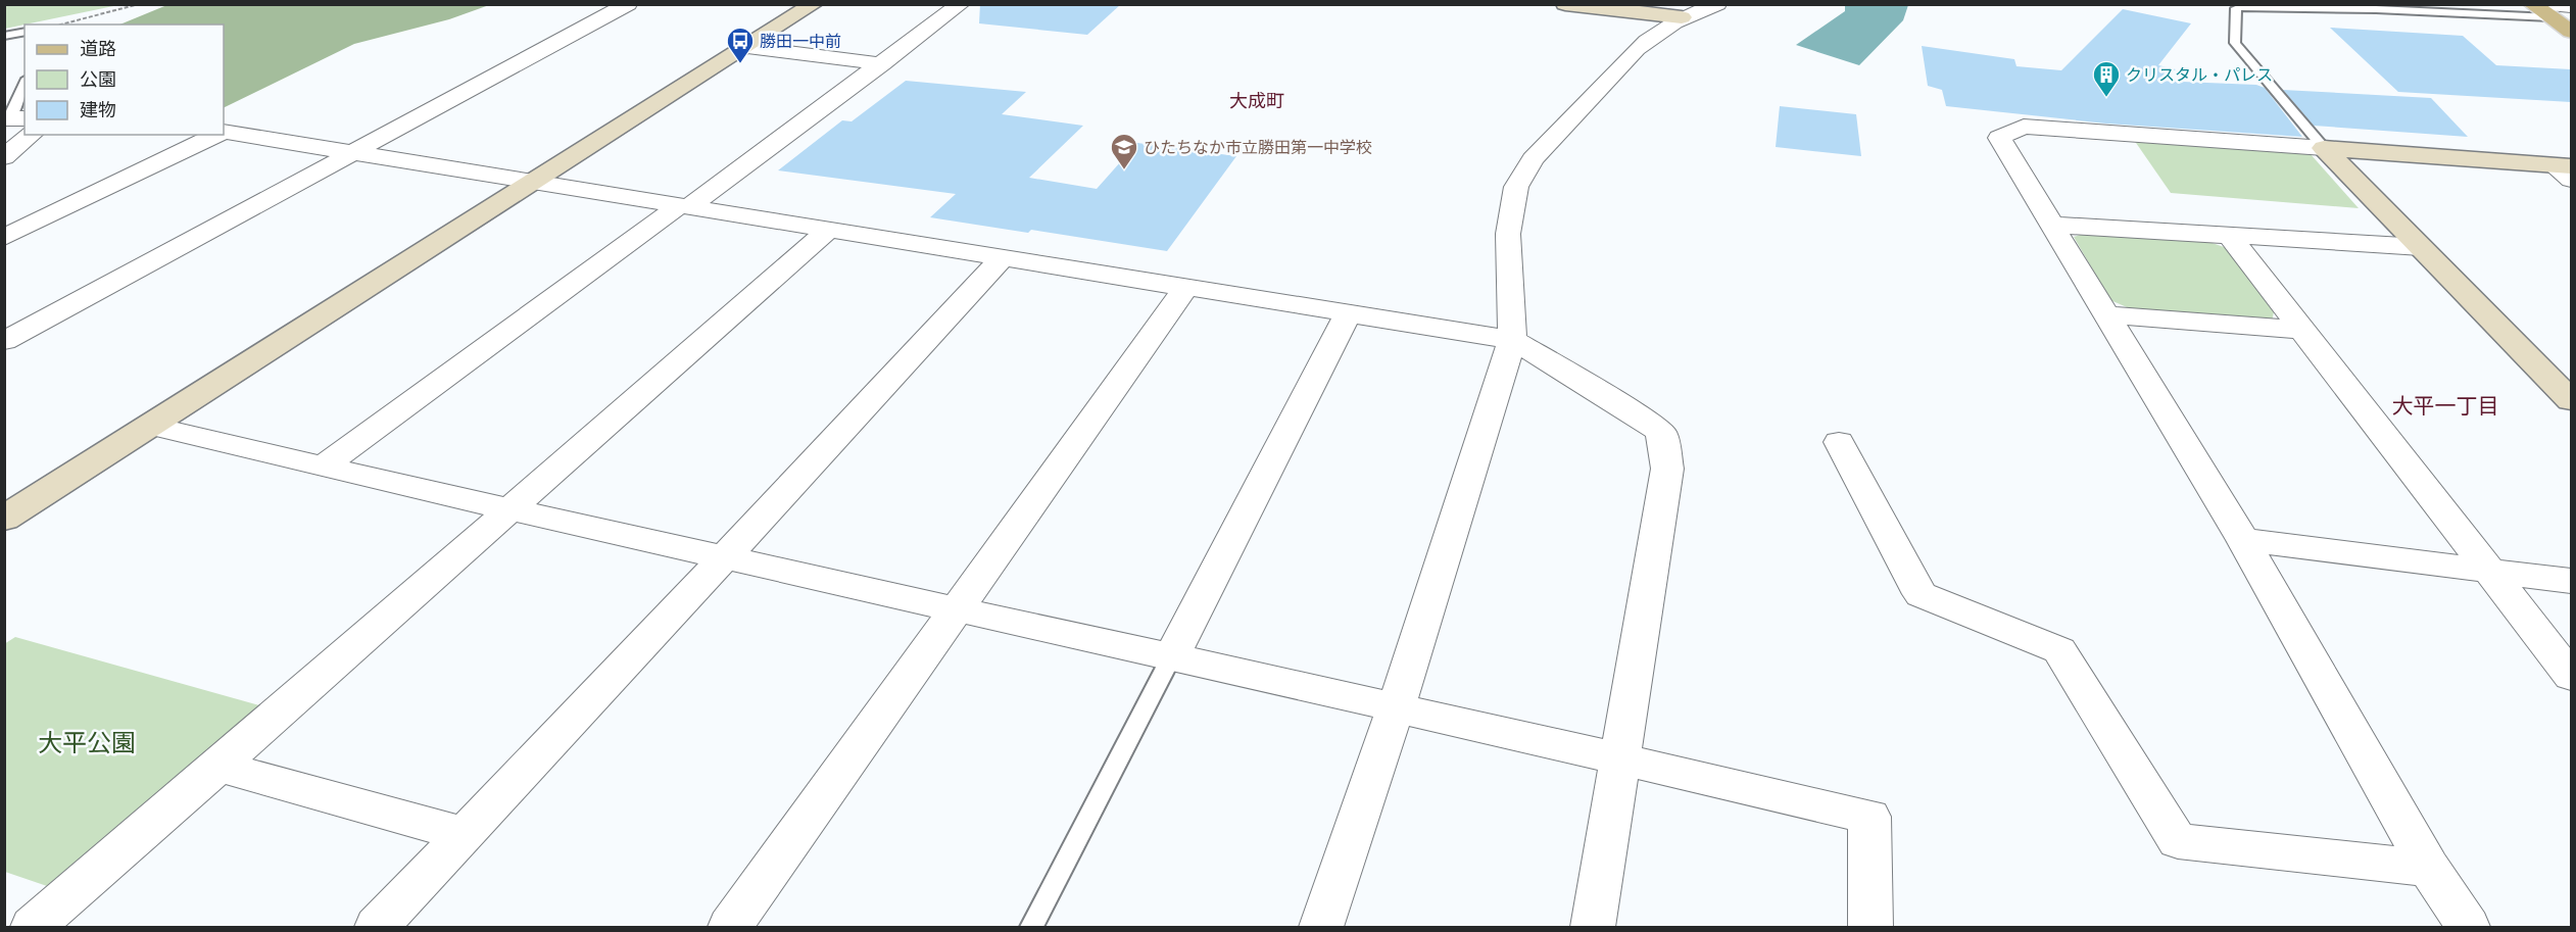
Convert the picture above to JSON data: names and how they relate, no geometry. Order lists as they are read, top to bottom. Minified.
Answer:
{"districts":["大成町","大平一丁目"],"parks":["大平公園"],"places":{"bus stop":["勝田一中前"],"building":["クリスタル・パレス"],"school or university":["ひたちなか市立勝田第一中学校"]},"legend":["道路","公園","建物"]}
